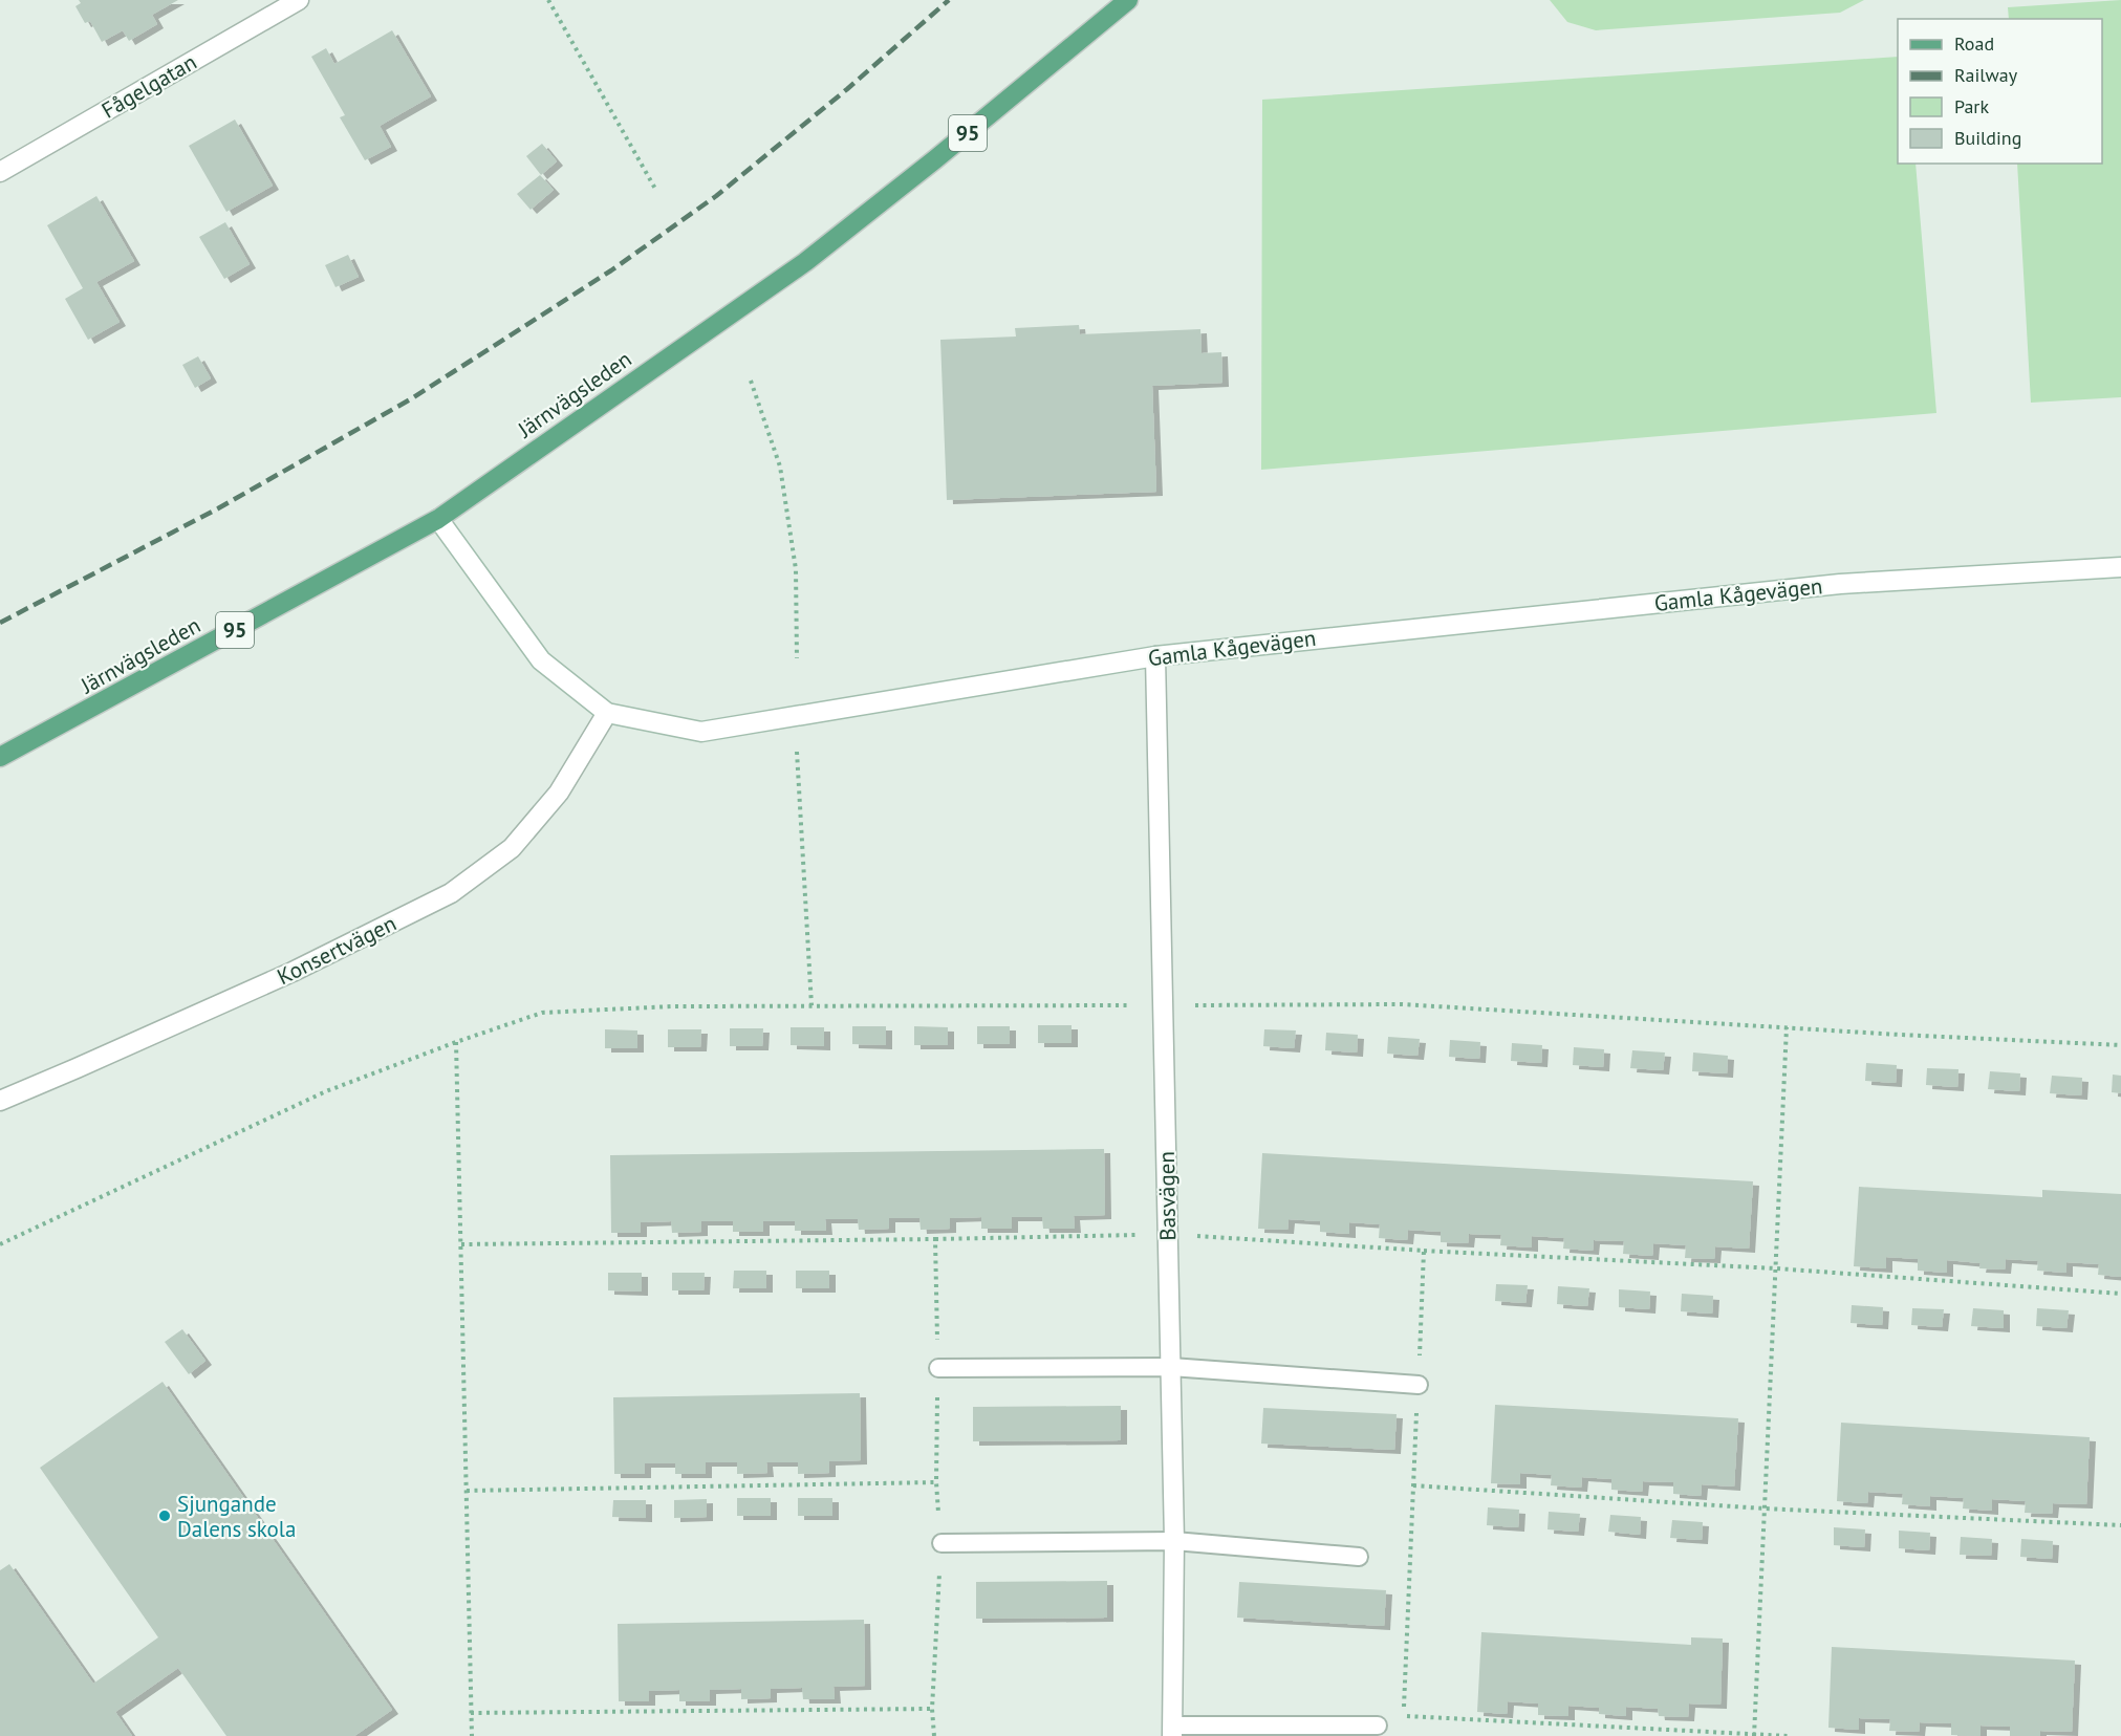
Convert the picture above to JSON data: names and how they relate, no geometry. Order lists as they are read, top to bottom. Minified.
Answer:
{"streets":{"main road":["95","Järnvägsleden"],"street":["Fågelgatan","Gamla Kågevägen","Konsertvägen","Basvägen"]},"crossings":[["Järnvägsleden","Gamla Kågevägen"],["Gamla Kågevägen","Konsertvägen"],["Gamla Kågevägen","Basvägen"]],"places":["Sjungande Dalens skola"],"legend":["Road","Railway","Park","Building"]}
